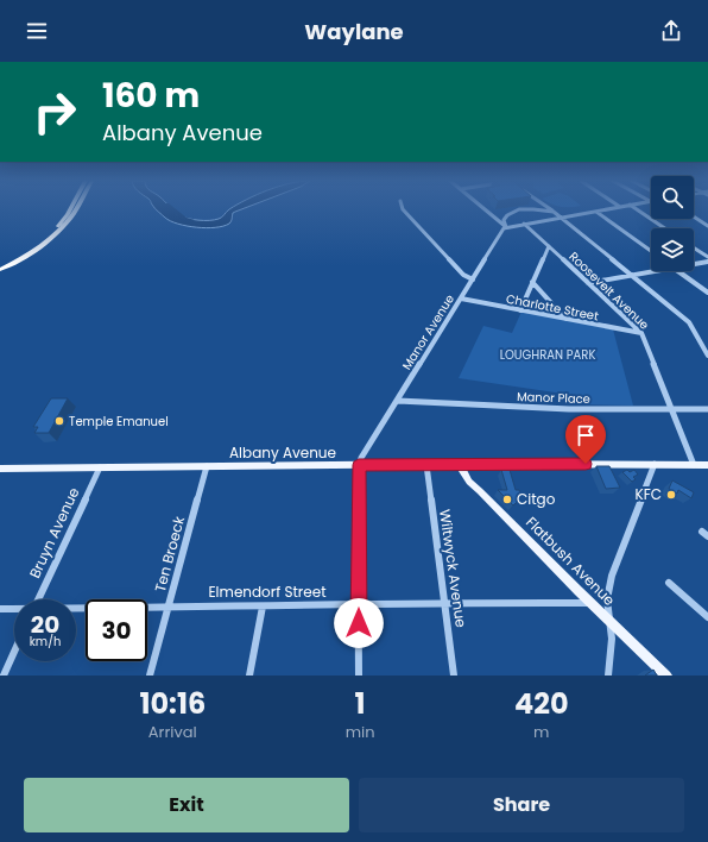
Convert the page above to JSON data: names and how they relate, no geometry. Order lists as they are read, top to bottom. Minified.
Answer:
{"streets":{"main road":["Albany Avenue","Flatbush Avenue"],"street":["Roosevelt Avenue","Charlotte Street","Manor Avenue","Manor Place","Bruyn Avenue","Ten Broeck","Wiltwyck Avenue","Elmendorf Street"]},"crossings":[["Roosevelt Avenue","Charlotte Street"],["Roosevelt Avenue","Manor Place"],["Roosevelt Avenue","Albany Avenue"],["Charlotte Street","Manor Avenue"],["Manor Avenue","Manor Place"],["Manor Avenue","Albany Avenue"],["Albany Avenue","Bruyn Avenue"],["Albany Avenue","Ten Broeck"],["Albany Avenue","Flatbush Avenue"],["Albany Avenue","Wiltwyck Avenue"],["Ten Broeck","Elmendorf Street"],["Flatbush Avenue","Elmendorf Street"],["Wiltwyck Avenue","Elmendorf Street"]],"parks":["LOUGHRAN PARK"],"places":["Temple Emanuel","KFC","Citgo"],"page":{"header":"Waylane","turn":["160 m","Albany Avenue"],"speed":"20 km/h","limit":"30","eta":["10:16","Arrival","1","min","420","m"],"buttons":["Exit","Share"]}}
